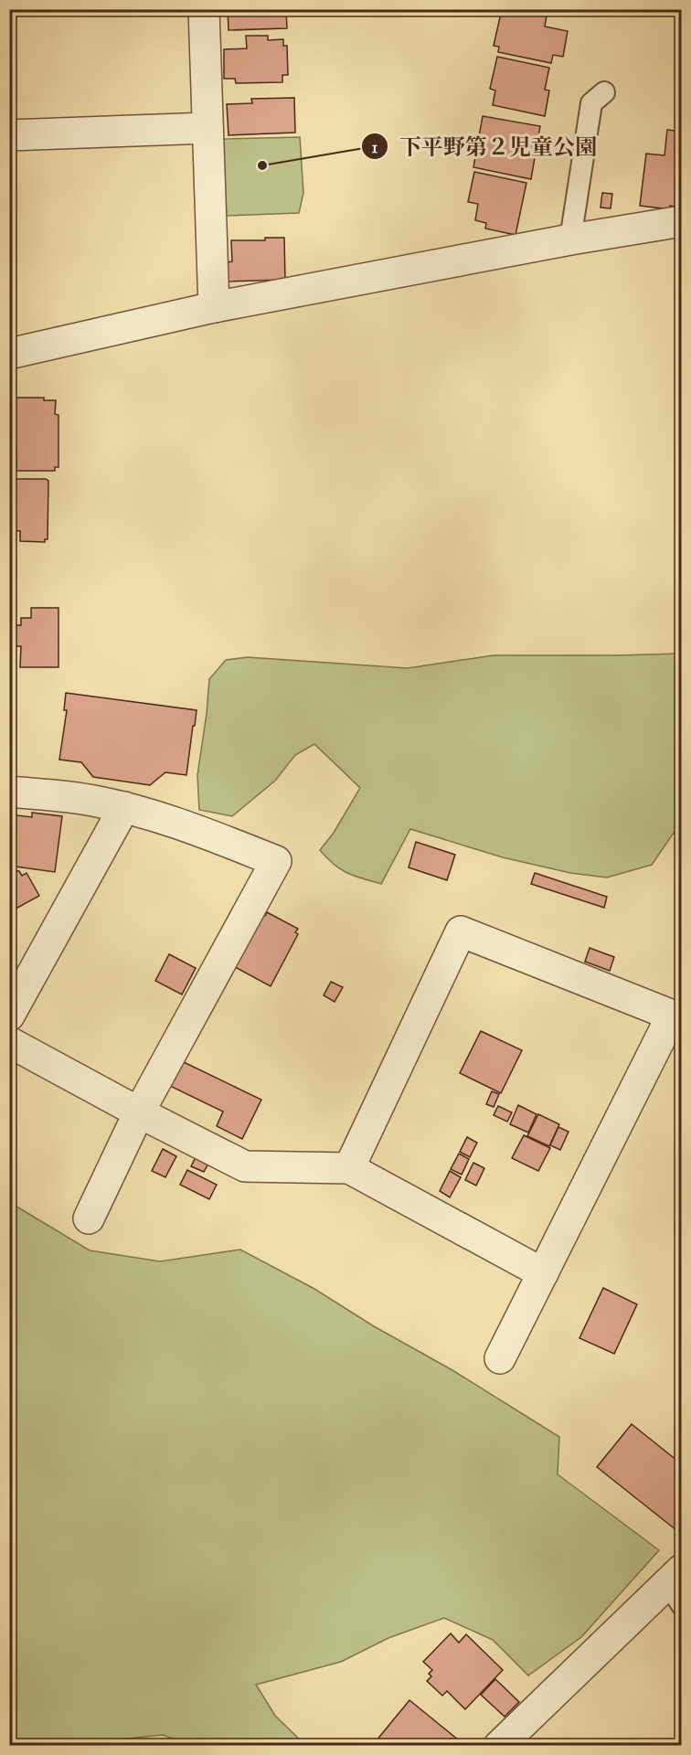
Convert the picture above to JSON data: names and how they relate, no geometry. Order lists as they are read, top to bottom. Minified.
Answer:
{"places":["下平野第２児童公園"]}
